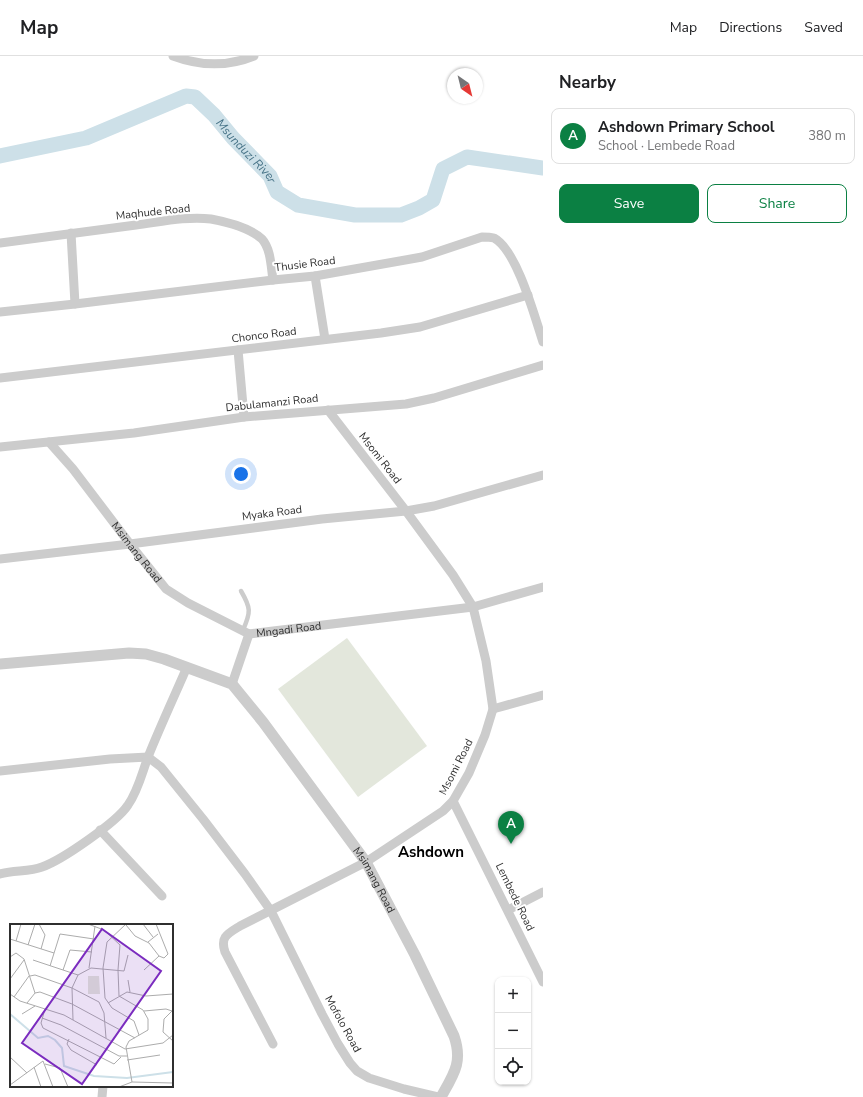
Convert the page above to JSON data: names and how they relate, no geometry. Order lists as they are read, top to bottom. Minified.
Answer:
{"streets":{"street":["Maqhude Road","Thusie Road","Chonco Road","Dabulamanzi Road","Msomi Road","Myaka Road","Msimang Road","Mngadi Road","Lembede Road","Mofolo Road"]},"crossings":[["Maqhude Road","Thusie Road"],["Thusie Road","Chonco Road"],["Dabulamanzi Road","Msomi Road"],["Dabulamanzi Road","Msimang Road"],["Msomi Road","Myaka Road"],["Msomi Road","Msimang Road"],["Msomi Road","Mngadi Road"],["Msomi Road","Lembede Road"],["Msomi Road","Mofolo Road"],["Myaka Road","Msimang Road"],["Msimang Road","Mngadi Road"],["Msimang Road","Mofolo Road"]],"districts":["Ashdown"],"water":["Msunduzi River"],"north":"bottom right","page":{"header":"Map","nav":["Map","Directions","Saved"],"heading":"Nearby","list":[{"mark":"A","name":"Ashdown Primary School","note":"School · Lembede Road","value":"380 m"}],"buttons":["Save","Share"],"pins":"A","map_buttons":["+","−"]}}
